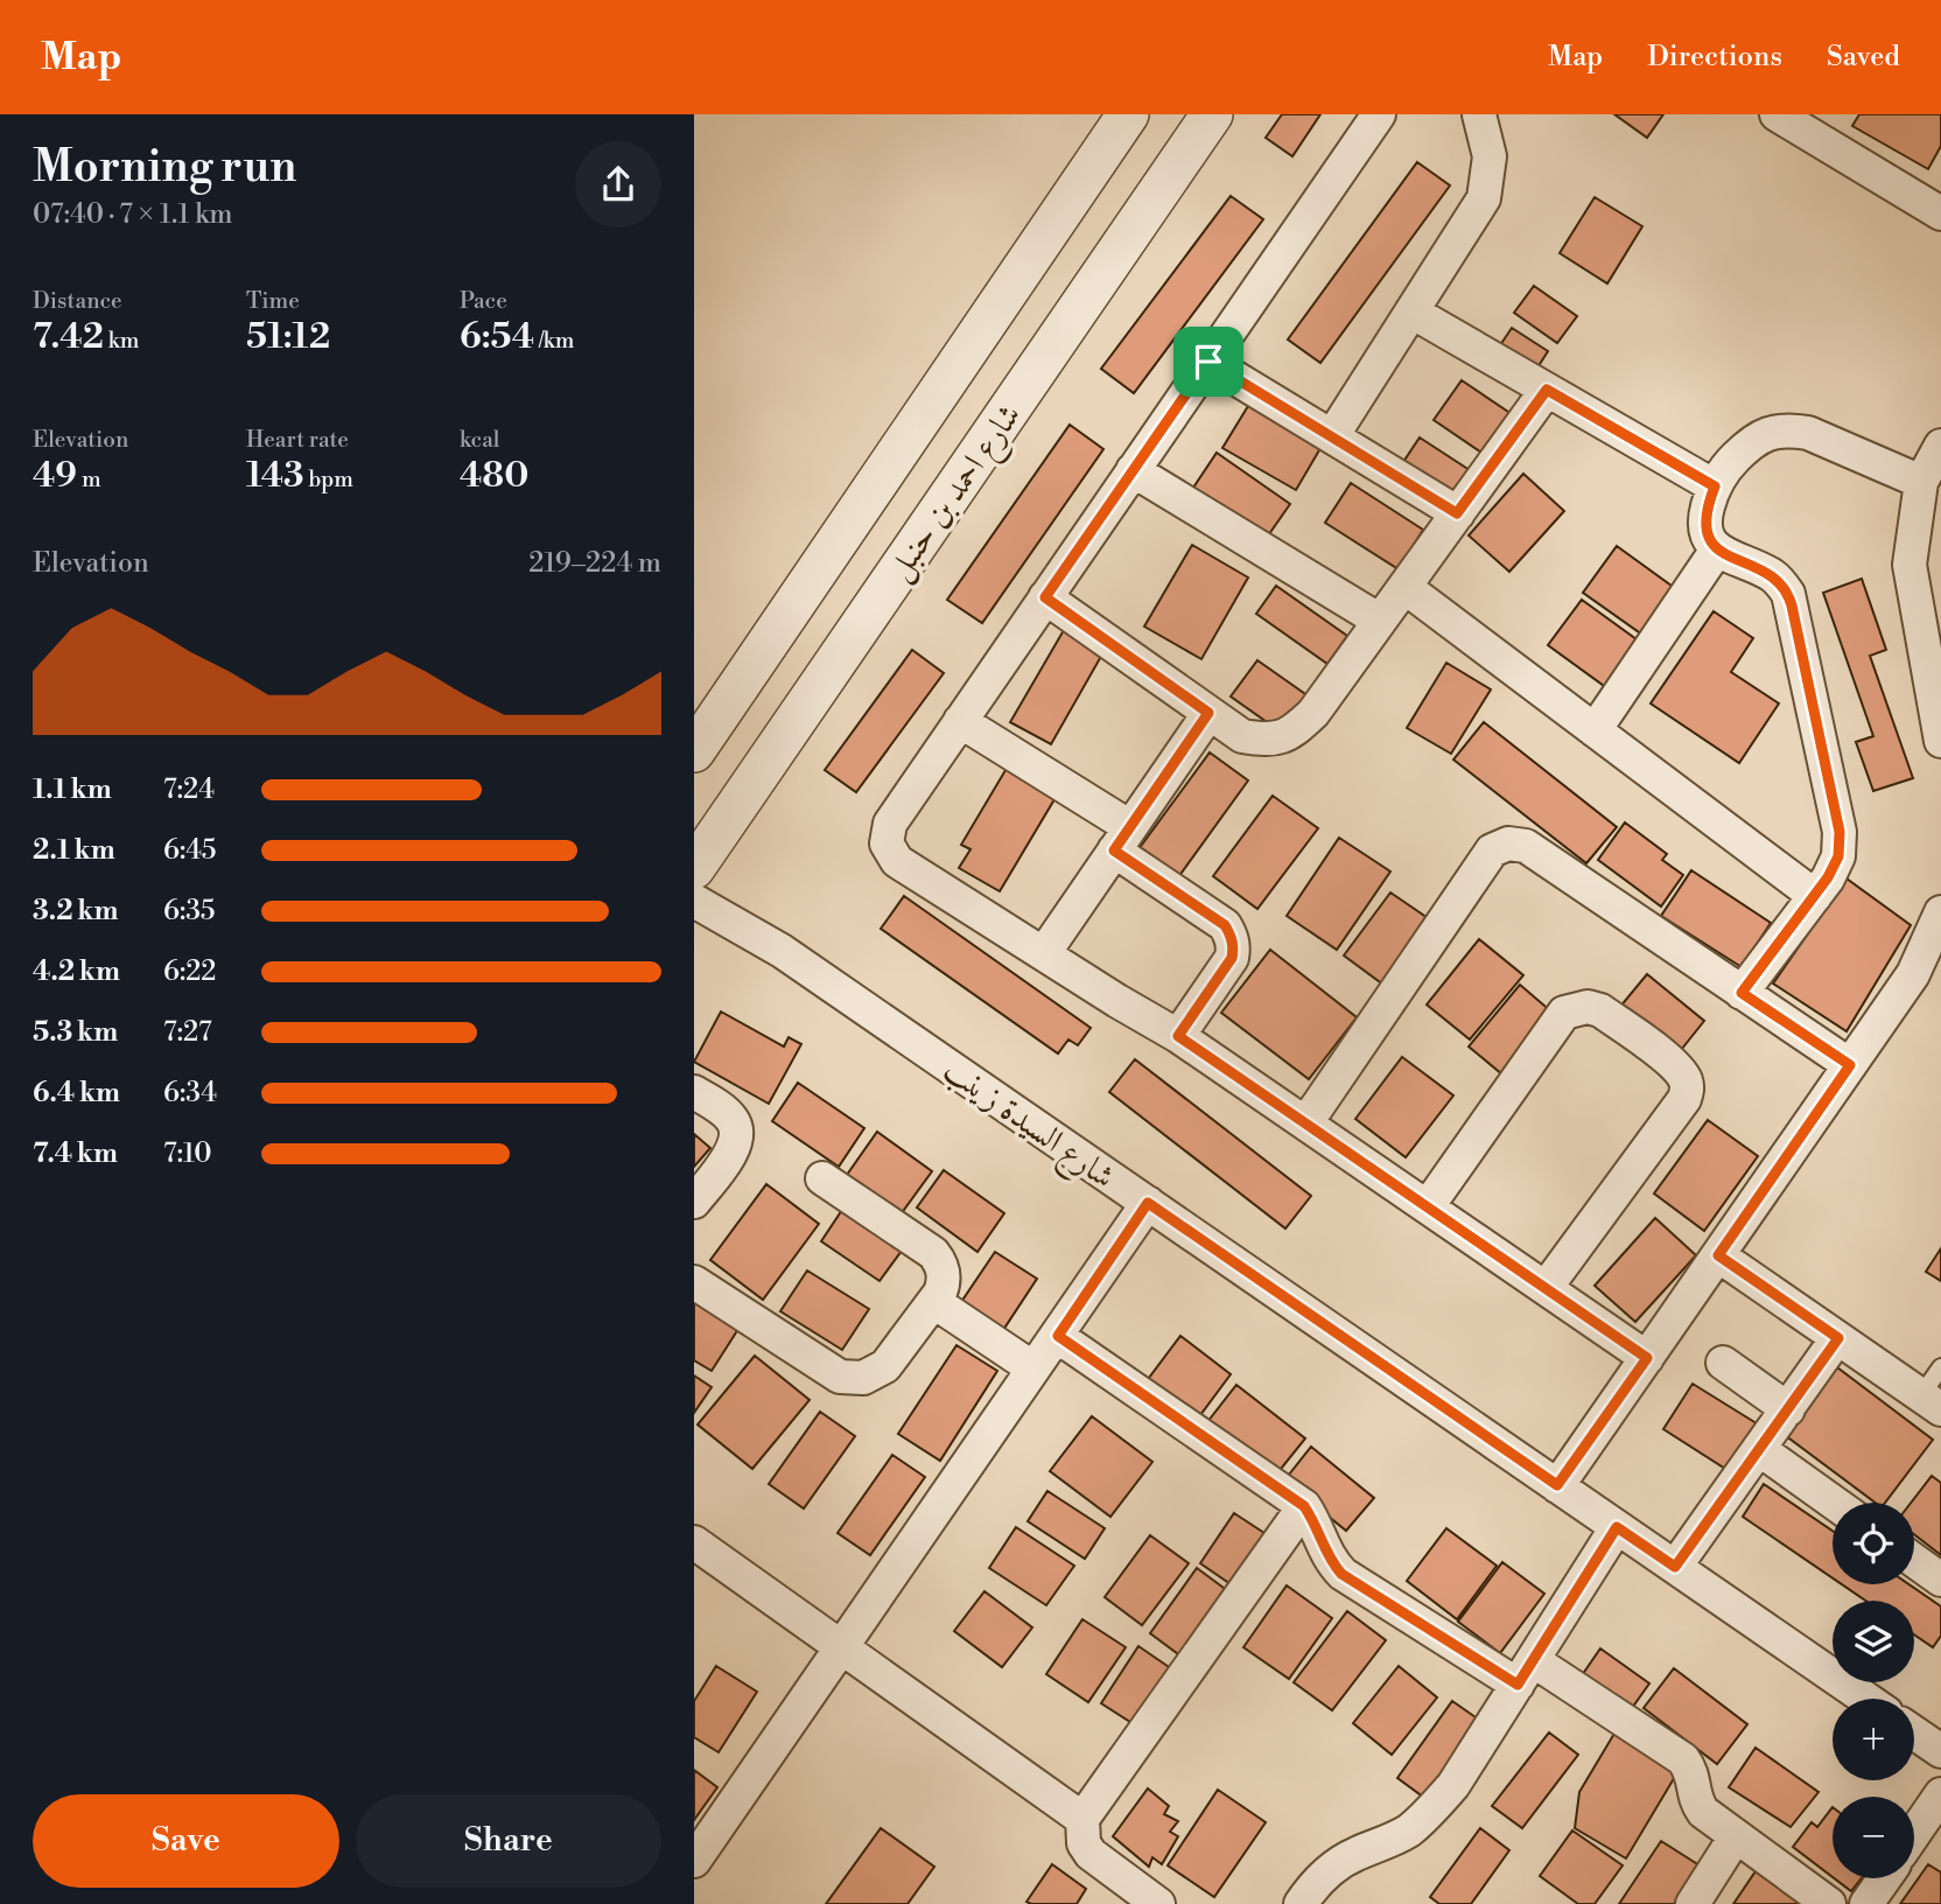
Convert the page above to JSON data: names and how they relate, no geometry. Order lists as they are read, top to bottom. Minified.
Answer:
{"streets":{"street":["شارع احمد بن حنبل","شارع السيدة زينب"]},"page":{"header":"Map","nav":["Map","Directions","Saved"],"heading":["Morning run","07:40 · 7 × 1.1 km"],"stats":[["Distance","7.42 km"],["Time","51:12"],["Pace","6:54 /km"],["Elevation","49 m"],["Heart rate","143 bpm"],["kcal","480"]],"chart":["Elevation","219–224 m"],"list":[{"name":"1.1 km","note":"7:24"},{"name":"2.1 km","note":"6:45"},{"name":"3.2 km","note":"6:35"},{"name":"4.2 km","note":"6:22"},{"name":"5.3 km","note":"7:27"},{"name":"6.4 km","note":"6:34"},{"name":"7.4 km","note":"7:10"}],"map_buttons":["+","−"],"buttons":["Save","Share"]}}
